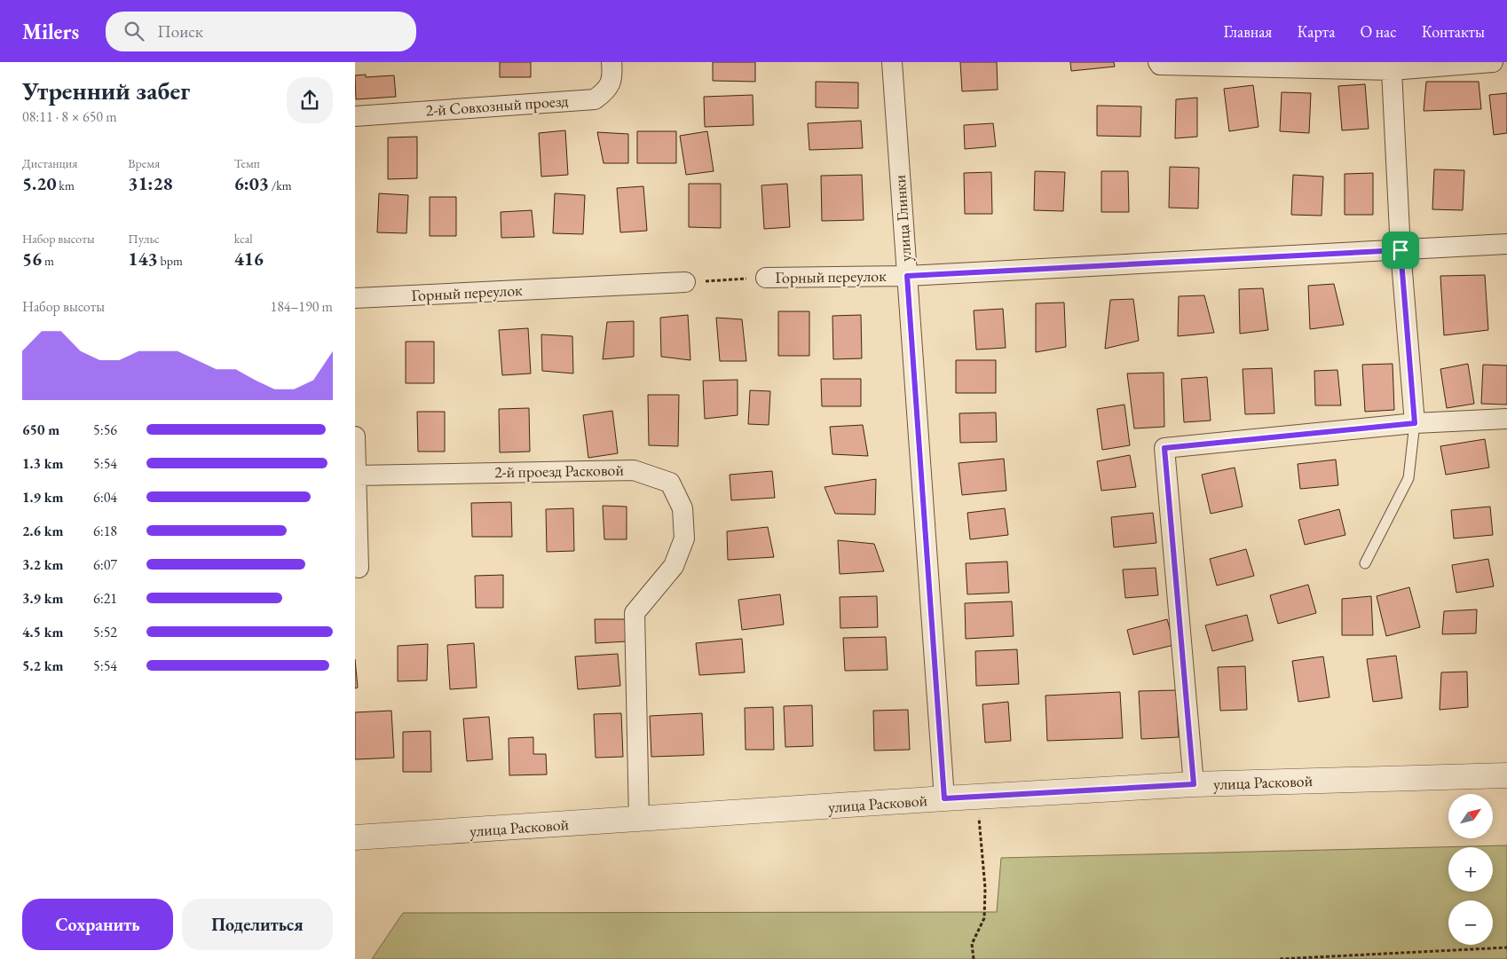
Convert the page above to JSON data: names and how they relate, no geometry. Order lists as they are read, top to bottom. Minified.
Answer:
{"streets":{"street":["2-й Совхозный проезд","улица Глинки","Горный переулок","2-й проезд Расковой","улица Расковой"]},"crossings":[["улица Глинки","Горный переулок"],["улица Глинки","улица Расковой"],["2-й проезд Расковой","улица Расковой"]],"north":"top right","page":{"header":"Milers","search":"Поиск","nav":["Главная","Карта","О нас","Контакты"],"heading":["Утренний забег","08:11 · 8 × 650 m"],"stats":[["Дистанция","5.20 km"],["Время","31:28"],["Темп","6:03 /km"],["Набор высоты","56 m"],["Пульс","143 bpm"],["kcal","416"]],"chart":["Набор высоты","184–190 m"],"list":[{"name":"650 m","note":"5:56"},{"name":"1.3 km","note":"5:54"},{"name":"1.9 km","note":"6:04"},{"name":"2.6 km","note":"6:18"},{"name":"3.2 km","note":"6:07"},{"name":"3.9 km","note":"6:21"},{"name":"4.5 km","note":"5:52"},{"name":"5.2 km","note":"5:54"}],"map_buttons":["+","−"],"buttons":["Сохранить","Поделиться"]}}
